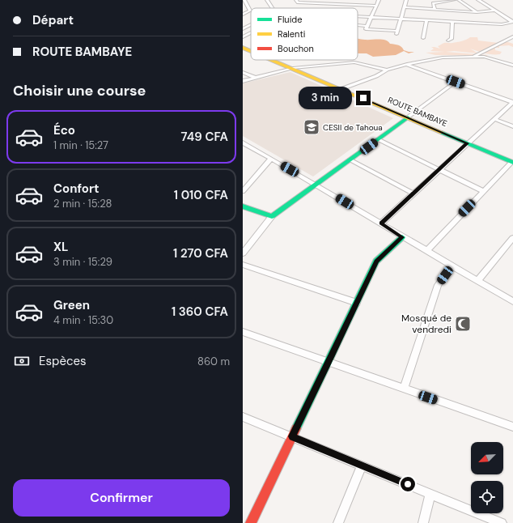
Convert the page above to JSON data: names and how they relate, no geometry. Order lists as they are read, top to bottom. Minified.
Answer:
{"streets":{"street":["ROUTE BAMBAYE"]},"places":{"school or university":["CESII de Tahoua"],"mosque":["Mosqué de vendredi"]},"legend":["Fluide","Ralenti","Bouchon"],"north":"bottom left","page":{"banner":["Départ","ROUTE BAMBAYE"],"heading":"Choisir une course","bubble":"3 min","list":[{"name":"Éco","note":"1 min · 15:27","value":"749 CFA"},{"name":"Confort","note":"2 min · 15:28","value":"1 010 CFA"},{"name":"XL","note":"3 min · 15:29","value":"1 270 CFA"},{"name":"Green","note":"4 min · 15:30","value":"1 360 CFA"}],"pay":["Espèces","860 m"],"buttons":"Confirmer"}}
